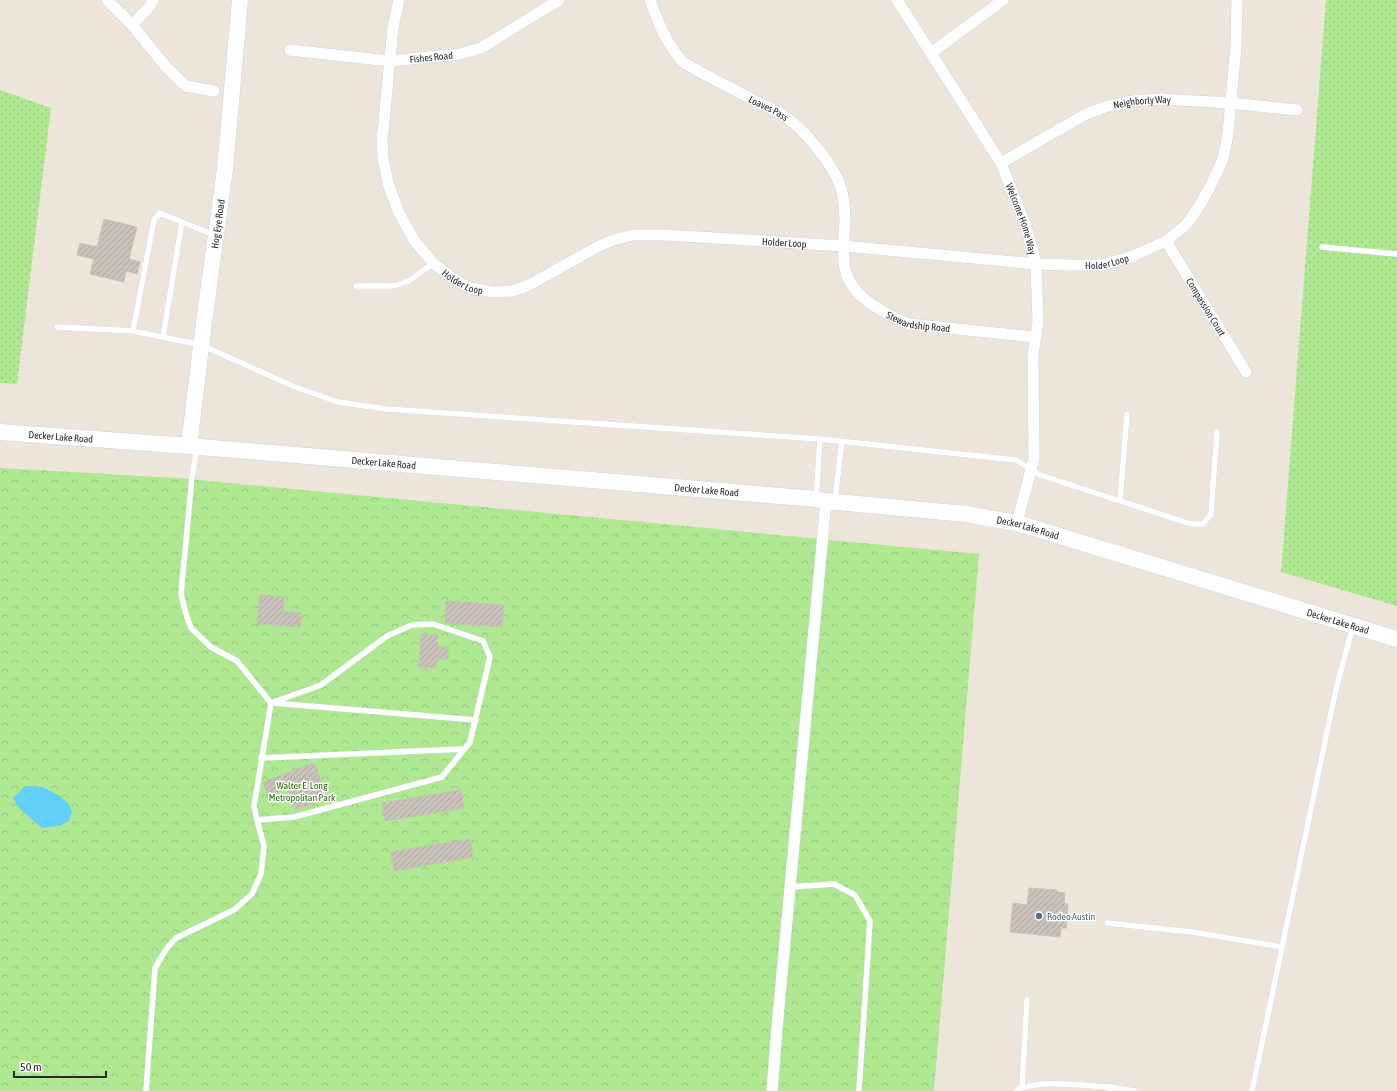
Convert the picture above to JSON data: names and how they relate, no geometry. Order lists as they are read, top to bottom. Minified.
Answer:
{"streets":{"main road":["Hog Eye Road","Decker Lake Road"],"street":["Fishes Road","Neighborly Way","Loaves Pass","Welcome Home Way","Holder Loop","Compassion Court","Stewardship Road"]},"crossings":[["Fishes Road","Holder Loop"],["Neighborly Way","Welcome Home Way"],["Neighborly Way","Holder Loop"],["Loaves Pass","Holder Loop"],["Loaves Pass","Stewardship Road"],["Welcome Home Way","Holder Loop"],["Welcome Home Way","Stewardship Road"],["Welcome Home Way","Decker Lake Road"],["Hog Eye Road","Decker Lake Road"],["Holder Loop","Compassion Court"],["Holder Loop","Stewardship Road"]],"parks":["Walter E. Long Metropolitan Park"],"places":["Rodeo Austin"],"scale_bar":"50 m"}
